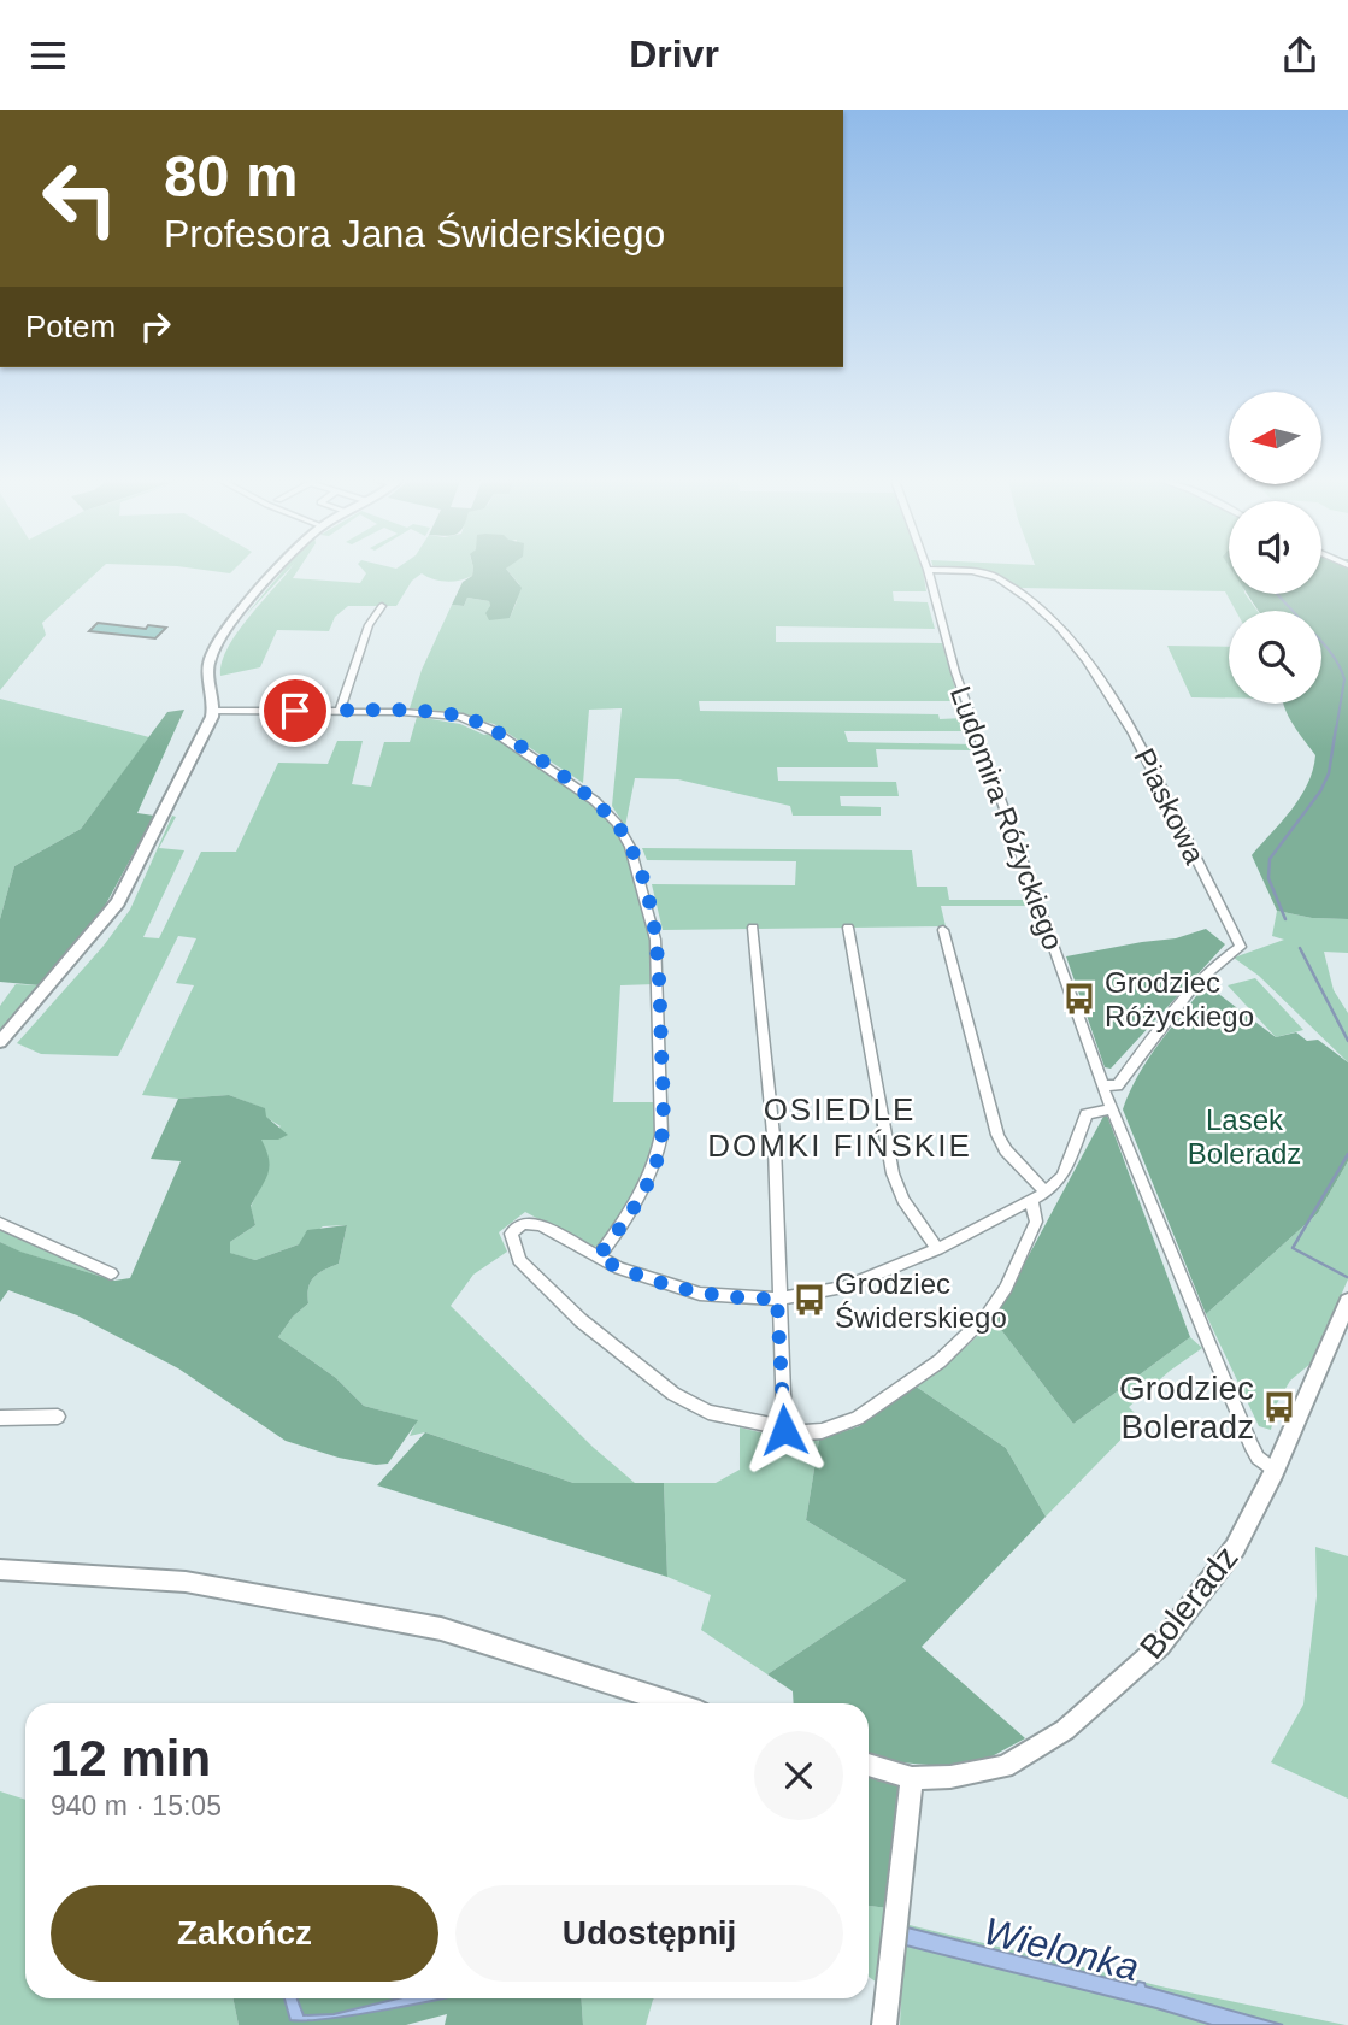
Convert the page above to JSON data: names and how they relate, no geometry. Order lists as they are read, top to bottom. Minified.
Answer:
{"streets":{"street":["Piaskowa","Ludomira Różyckiego","Boleradz"]},"crossings":[["Piaskowa","Ludomira Różyckiego"],["Ludomira Różyckiego","Boleradz"]],"districts":["OSIEDLE DOMKI FIŃSKIE"],"water":["Wielonka"],"parks":["Lasek Boleradz"],"places":{"bus stop":["Grodziec Różyckiego","Grodziec Świderskiego","Grodziec Boleradz"]},"north":"left","page":{"header":"Drivr","turn":["80 m","Profesora Jana Świderskiego"],"then":"Potem","heading":["12 min","940 m · 15:05"],"buttons":["Zakończ","Udostępnij"]}}
